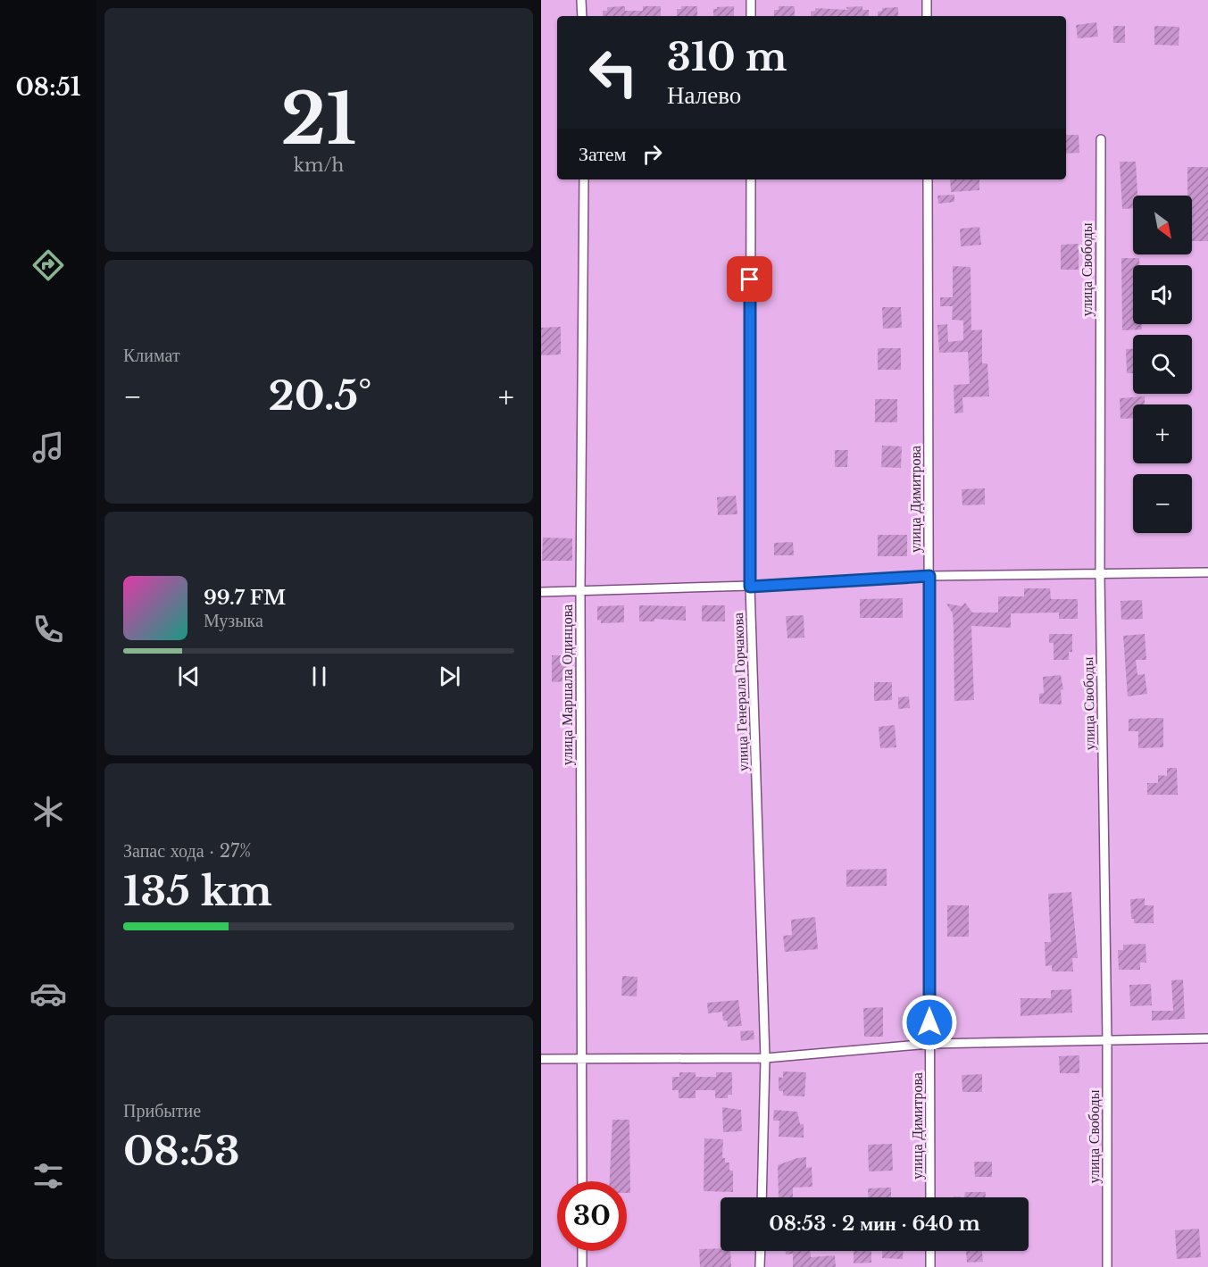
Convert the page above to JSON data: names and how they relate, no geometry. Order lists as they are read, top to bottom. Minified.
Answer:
{"streets":{"street":["улица Свободы","улица Димитрова","улица Маршала Одинцова","улица Генерала Горчакова"]},"north":"bottom right","page":{"tabs":"08:51","tile":[["21","km/h"],"Климат",["Запас хода · 27%","135 km"],["Прибытие","08:53"]],"turn":["310 m","Налево"],"then":"Затем","map_buttons":["+","−"],"heat":["−","20.5°","+"],"song":["99.7 FM","Музыка"],"limit":"30","trip":"08:53 · 2 мин · 640 m"}}
